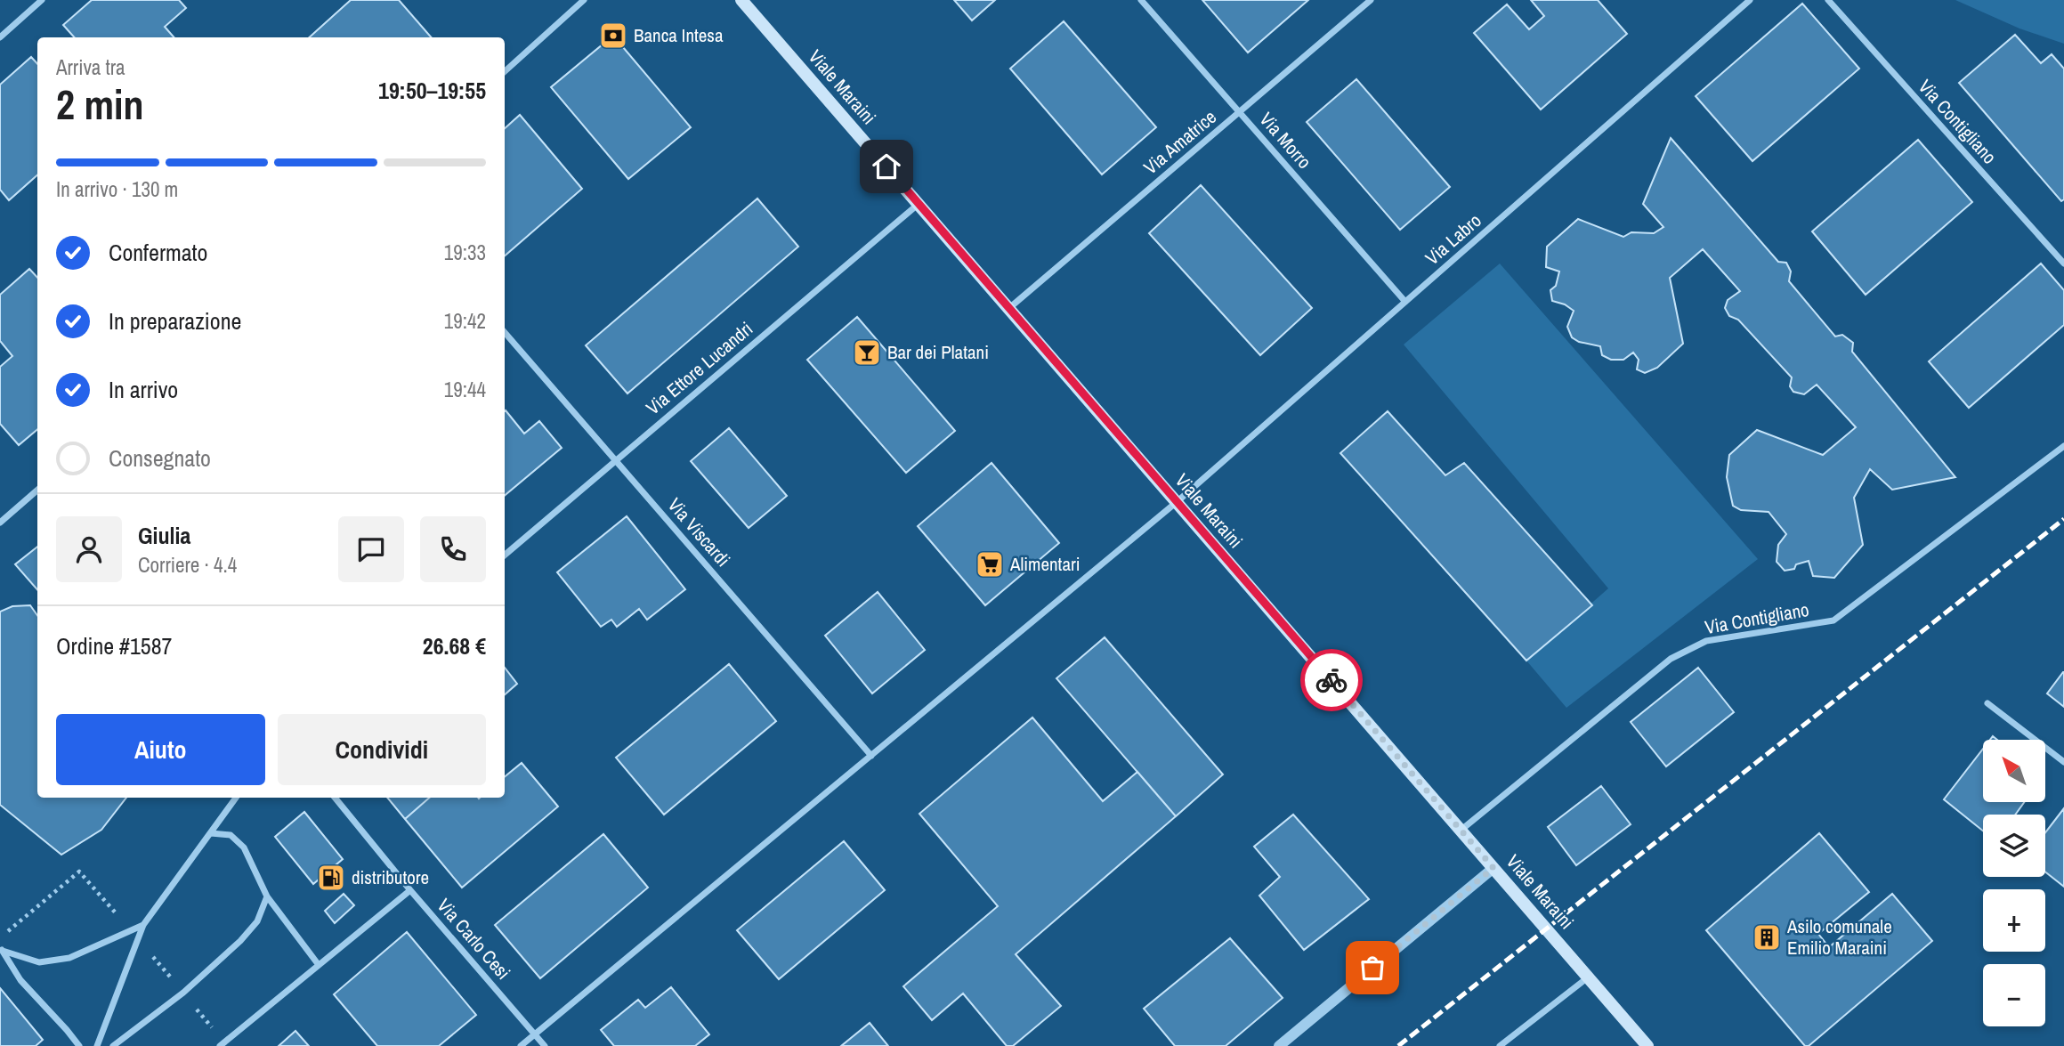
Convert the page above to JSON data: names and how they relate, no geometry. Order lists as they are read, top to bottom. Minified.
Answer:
{"streets":{"main road":["Viale Maraini"],"street":["Via Contigliano","Via Morro","Via Amatrice","Via Labro","Via Ettore Lucandri","Via Viscardi","Via Carlo Cesi"]},"crossings":[["Viale Maraini","Via Contigliano"],["Viale Maraini","Via Amatrice"],["Viale Maraini","Via Labro"],["Viale Maraini","Via Ettore Lucandri"],["Via Morro","Via Amatrice"],["Via Morro","Via Labro"],["Via Labro","Via Viscardi"],["Via Labro","Via Carlo Cesi"],["Via Ettore Lucandri","Via Viscardi"]],"places":{"bank":["Banca Intesa"],"bar":["Bar dei Platani"],"supermarket":["Alimentari"],"fuel station":["distributore"],"building":["Asilo comunale Emilio Maraini"]},"north":"top left","page":{"heading":["2 min","Arriva tra","19:50–19:55"],"panel":["Giulia","Corriere · 4.4","Ordine #1587","26.68 €"],"bar":"In arrivo · 130 m","list":[["Confermato","19:33"],["In preparazione","19:42"],["In arrivo","19:44"],"Consegnato"],"buttons":["Aiuto","Condividi"],"map_buttons":["+","−"]}}
